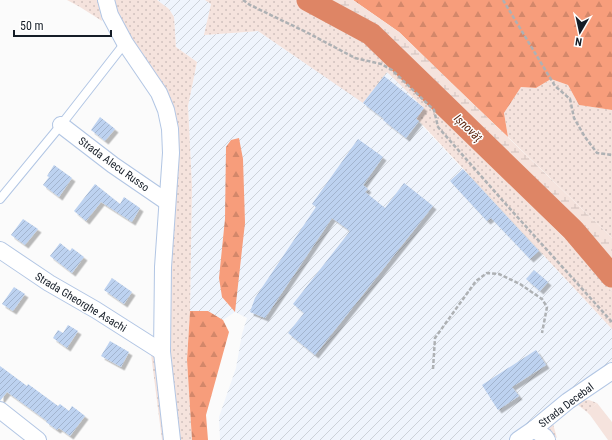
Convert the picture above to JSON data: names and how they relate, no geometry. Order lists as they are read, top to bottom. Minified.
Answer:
{"streets":{"street":["Strada Alecu Russo","Strada Gheorghe Asachi","Strada Decebal"]},"water":["Ișnovăț"],"scale_bar":"50 m","north":"bottom"}
